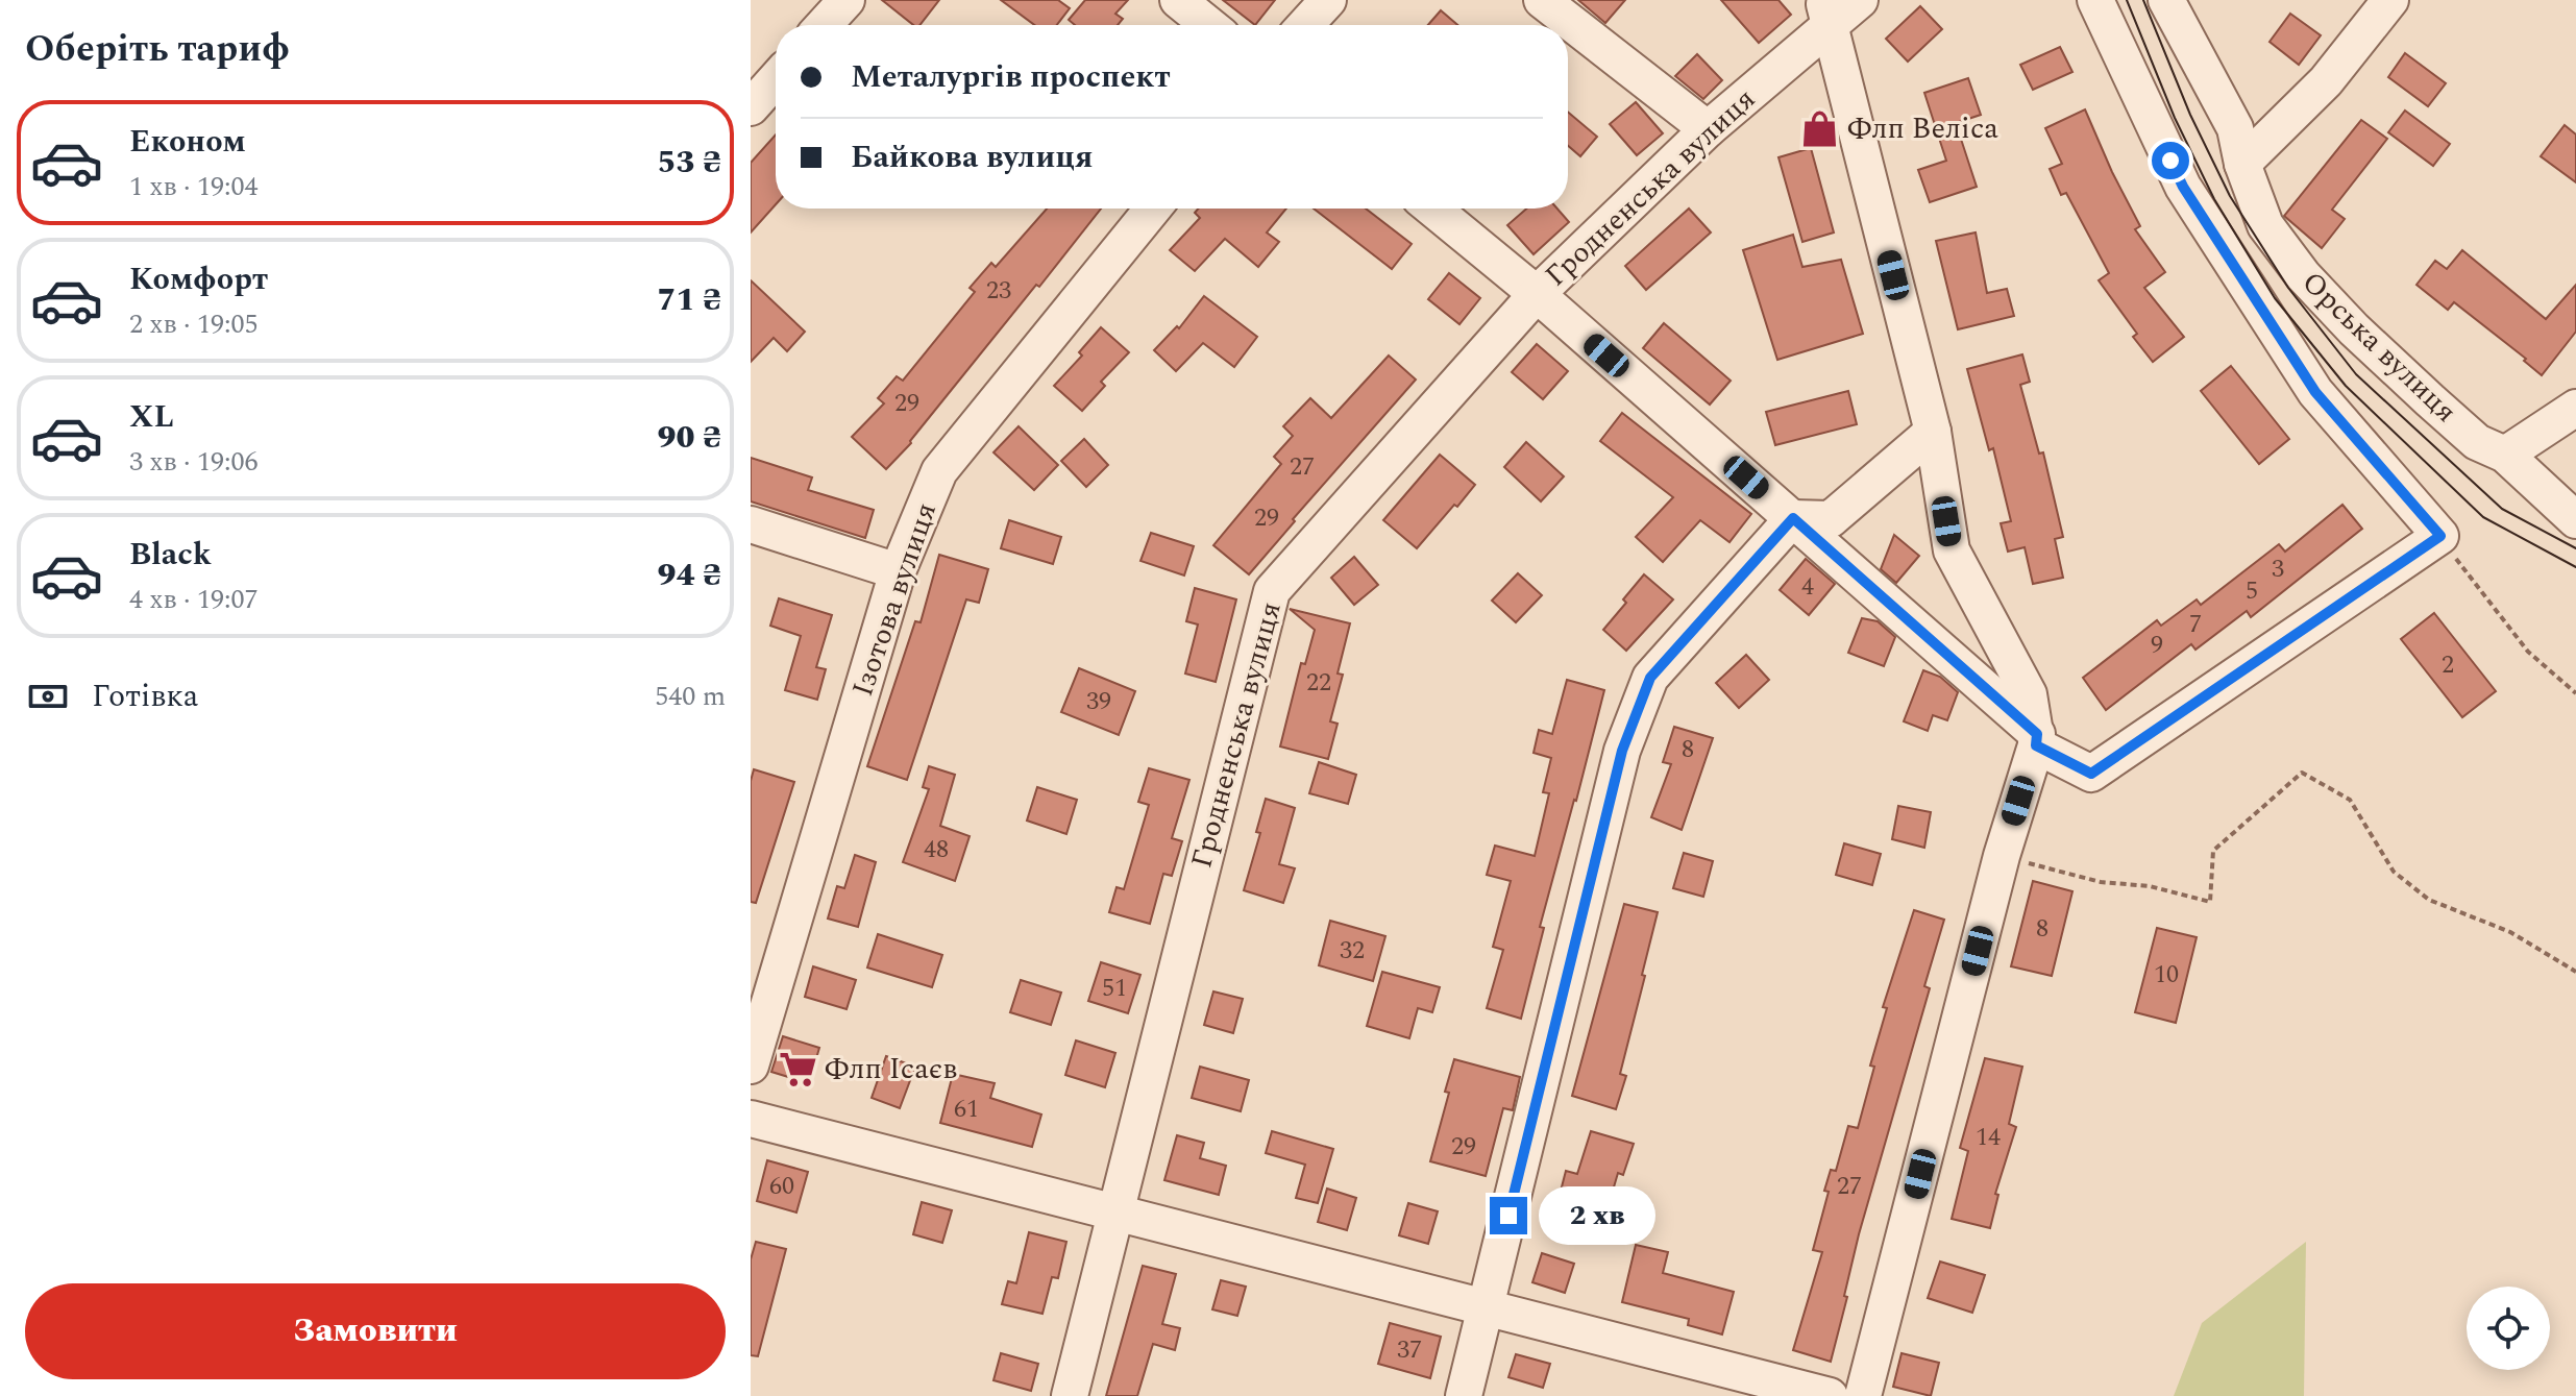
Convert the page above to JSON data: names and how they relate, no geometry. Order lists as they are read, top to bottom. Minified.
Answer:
{"streets":{"street":["Гродненська вулиця","Орська вулиця","Ізотова вулиця"]},"places":{"shop":["Флп Веліса"],"supermarket":["Флп Ісаєв"]},"house_numbers":["23","29","27","29","3","4","5","7","9","2","22","39","8","48","8","32","10","51","61","14","29","60","27","37"],"page":{"heading":"Оберіть тариф","banner":["Металургів проспект","Байкова вулиця"],"list":[{"name":"Економ","note":"1 хв · 19:04","value":"53 ₴"},{"name":"Комфорт","note":"2 хв · 19:05","value":"71 ₴"},{"name":"XL","note":"3 хв · 19:06","value":"90 ₴"},{"name":"Black","note":"4 хв · 19:07","value":"94 ₴"}],"pay":["Готівка","540 m"],"bubble":"2 хв","buttons":"Замовити"}}
